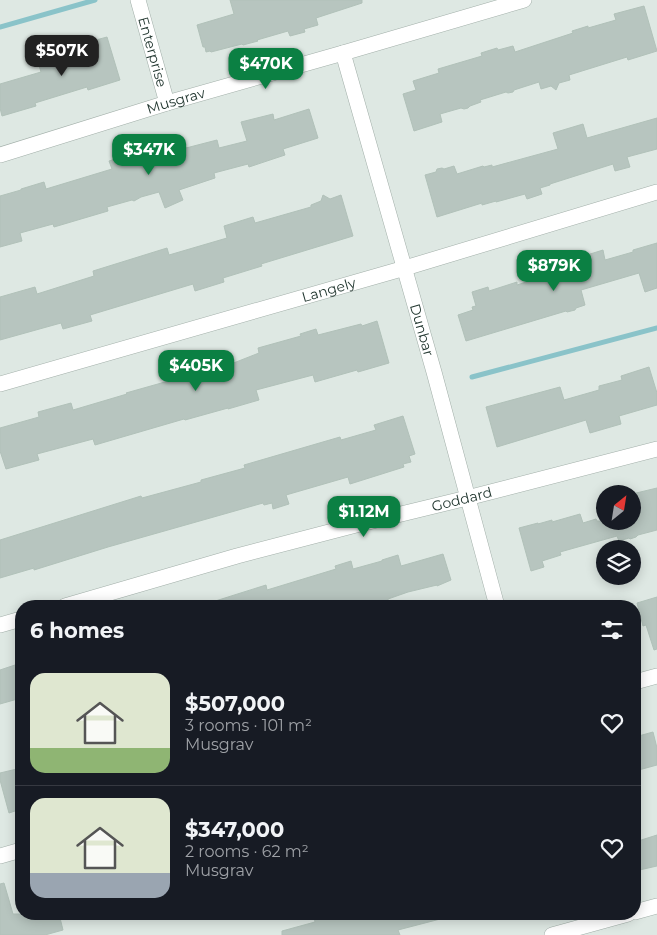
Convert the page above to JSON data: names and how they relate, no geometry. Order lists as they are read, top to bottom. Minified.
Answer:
{"streets":{"street":["Enterprise","Musgrav","Langely","Dunbar","Goddard"]},"crossings":[["Enterprise","Musgrav"],["Musgrav","Dunbar"],["Langely","Dunbar"],["Dunbar","Goddard"]],"north":"top right","page":{"price":["$507K","$470K","$347K","$879K","$405K","$1.12M"],"heading":"6 homes","list":[{"name":"$507,000","note":"3 rooms · 101 m² · Musgrav"},{"name":"$347,000","note":"2 rooms · 62 m² · Musgrav"}]}}
